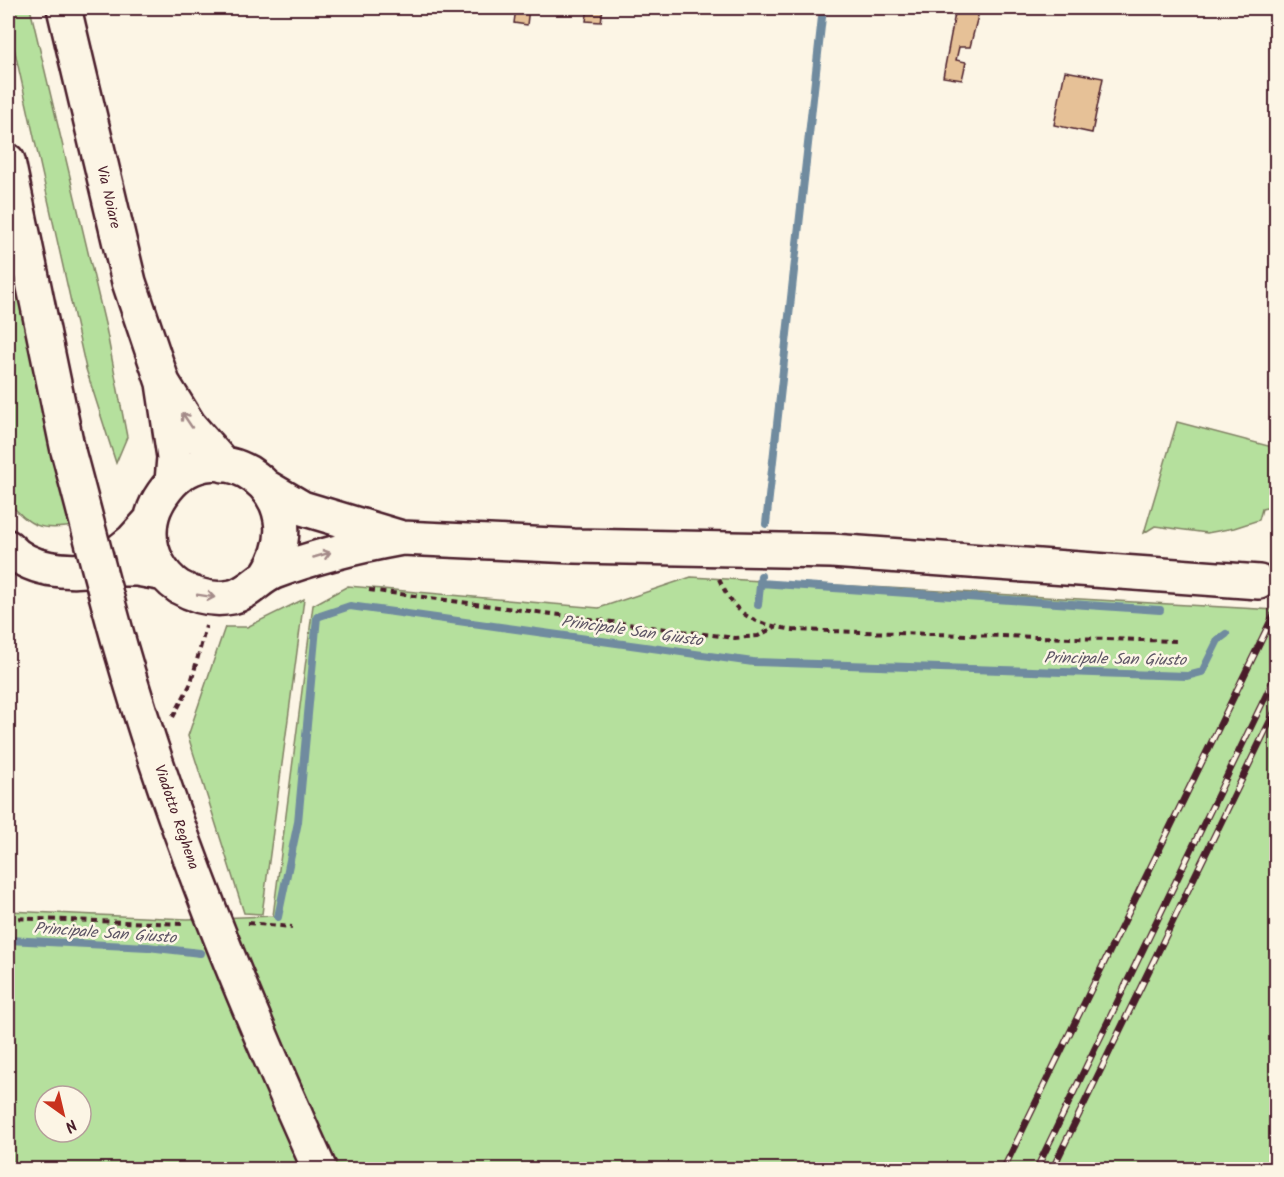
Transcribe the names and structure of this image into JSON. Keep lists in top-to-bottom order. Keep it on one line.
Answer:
{"streets":{"main road":["Via Noiare","Viadotto Reghena"]},"water":["Principale San Giusto"],"north":"bottom right"}
